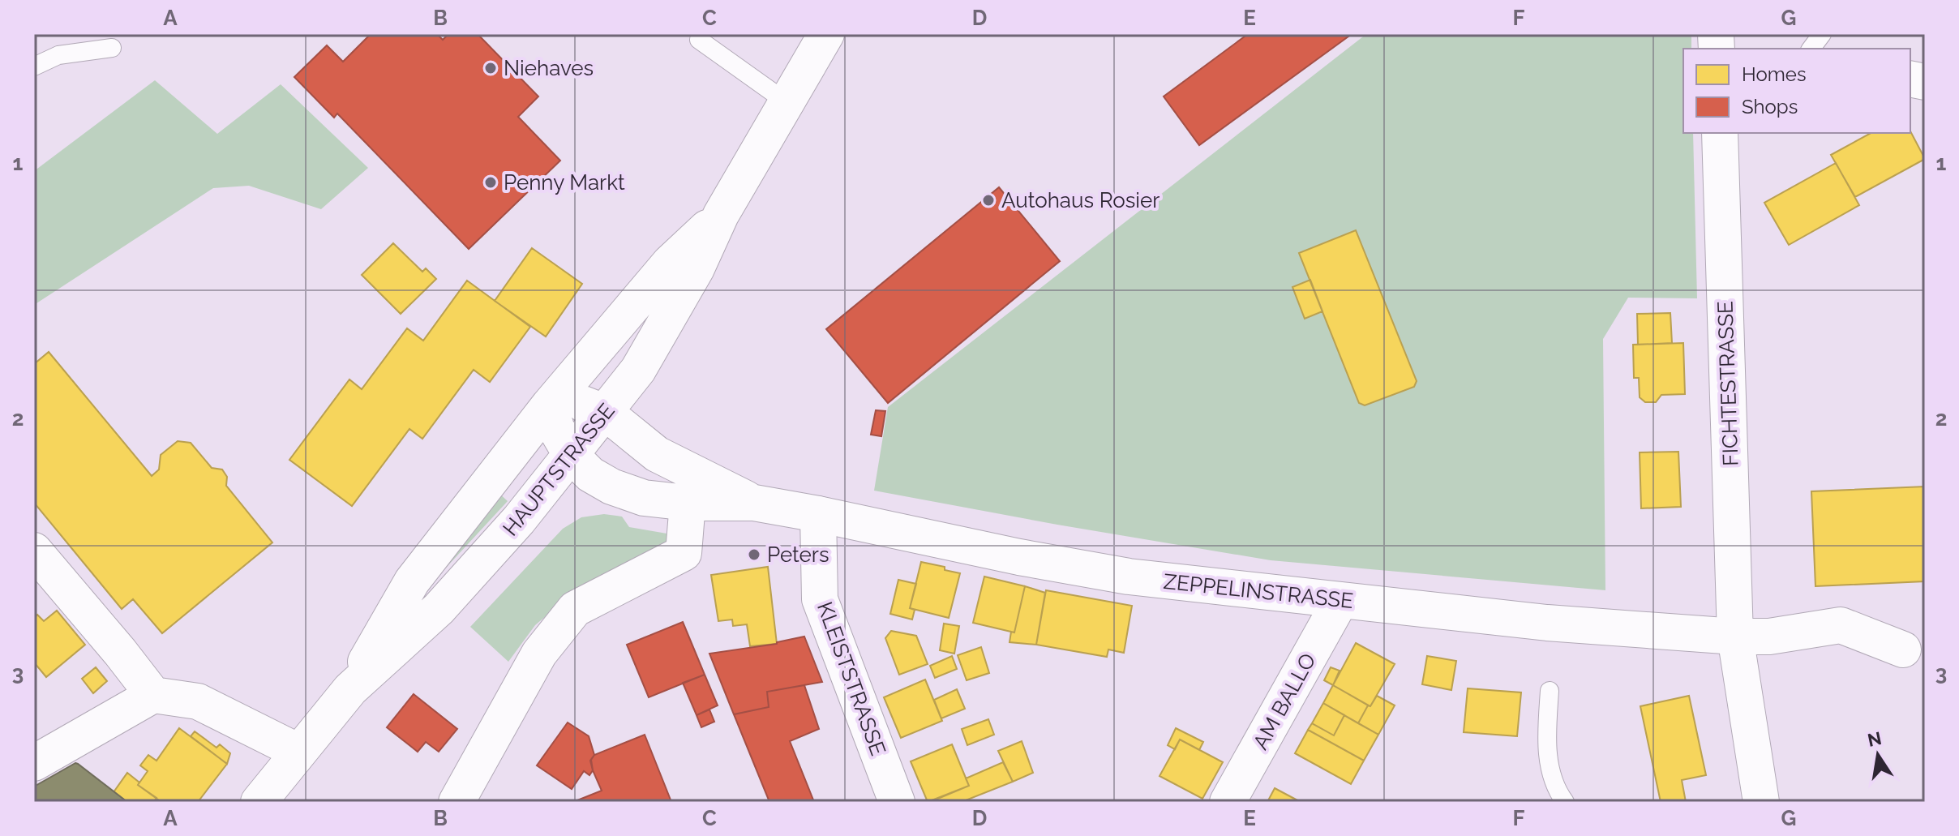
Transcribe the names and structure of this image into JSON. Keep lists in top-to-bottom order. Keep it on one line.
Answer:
{"streets":{"street":["FICHTESTRASSE","HAUPTSTRASSE","ZEPPELINSTRASSE","KLEISTSTRASSE","AM BALLO"]},"crossings":[["FICHTESTRASSE","ZEPPELINSTRASSE"],["HAUPTSTRASSE","ZEPPELINSTRASSE"],["ZEPPELINSTRASSE","KLEISTSTRASSE"],["ZEPPELINSTRASSE","AM BALLO"]],"places":["Niehaves","Penny Markt","Autohaus Rosier","Peters"],"legend":["Homes","Shops"],"north":"top","grid":{"columns":["A","B","C","D","E","F","G"],"rows":["1","2","3"]}}
